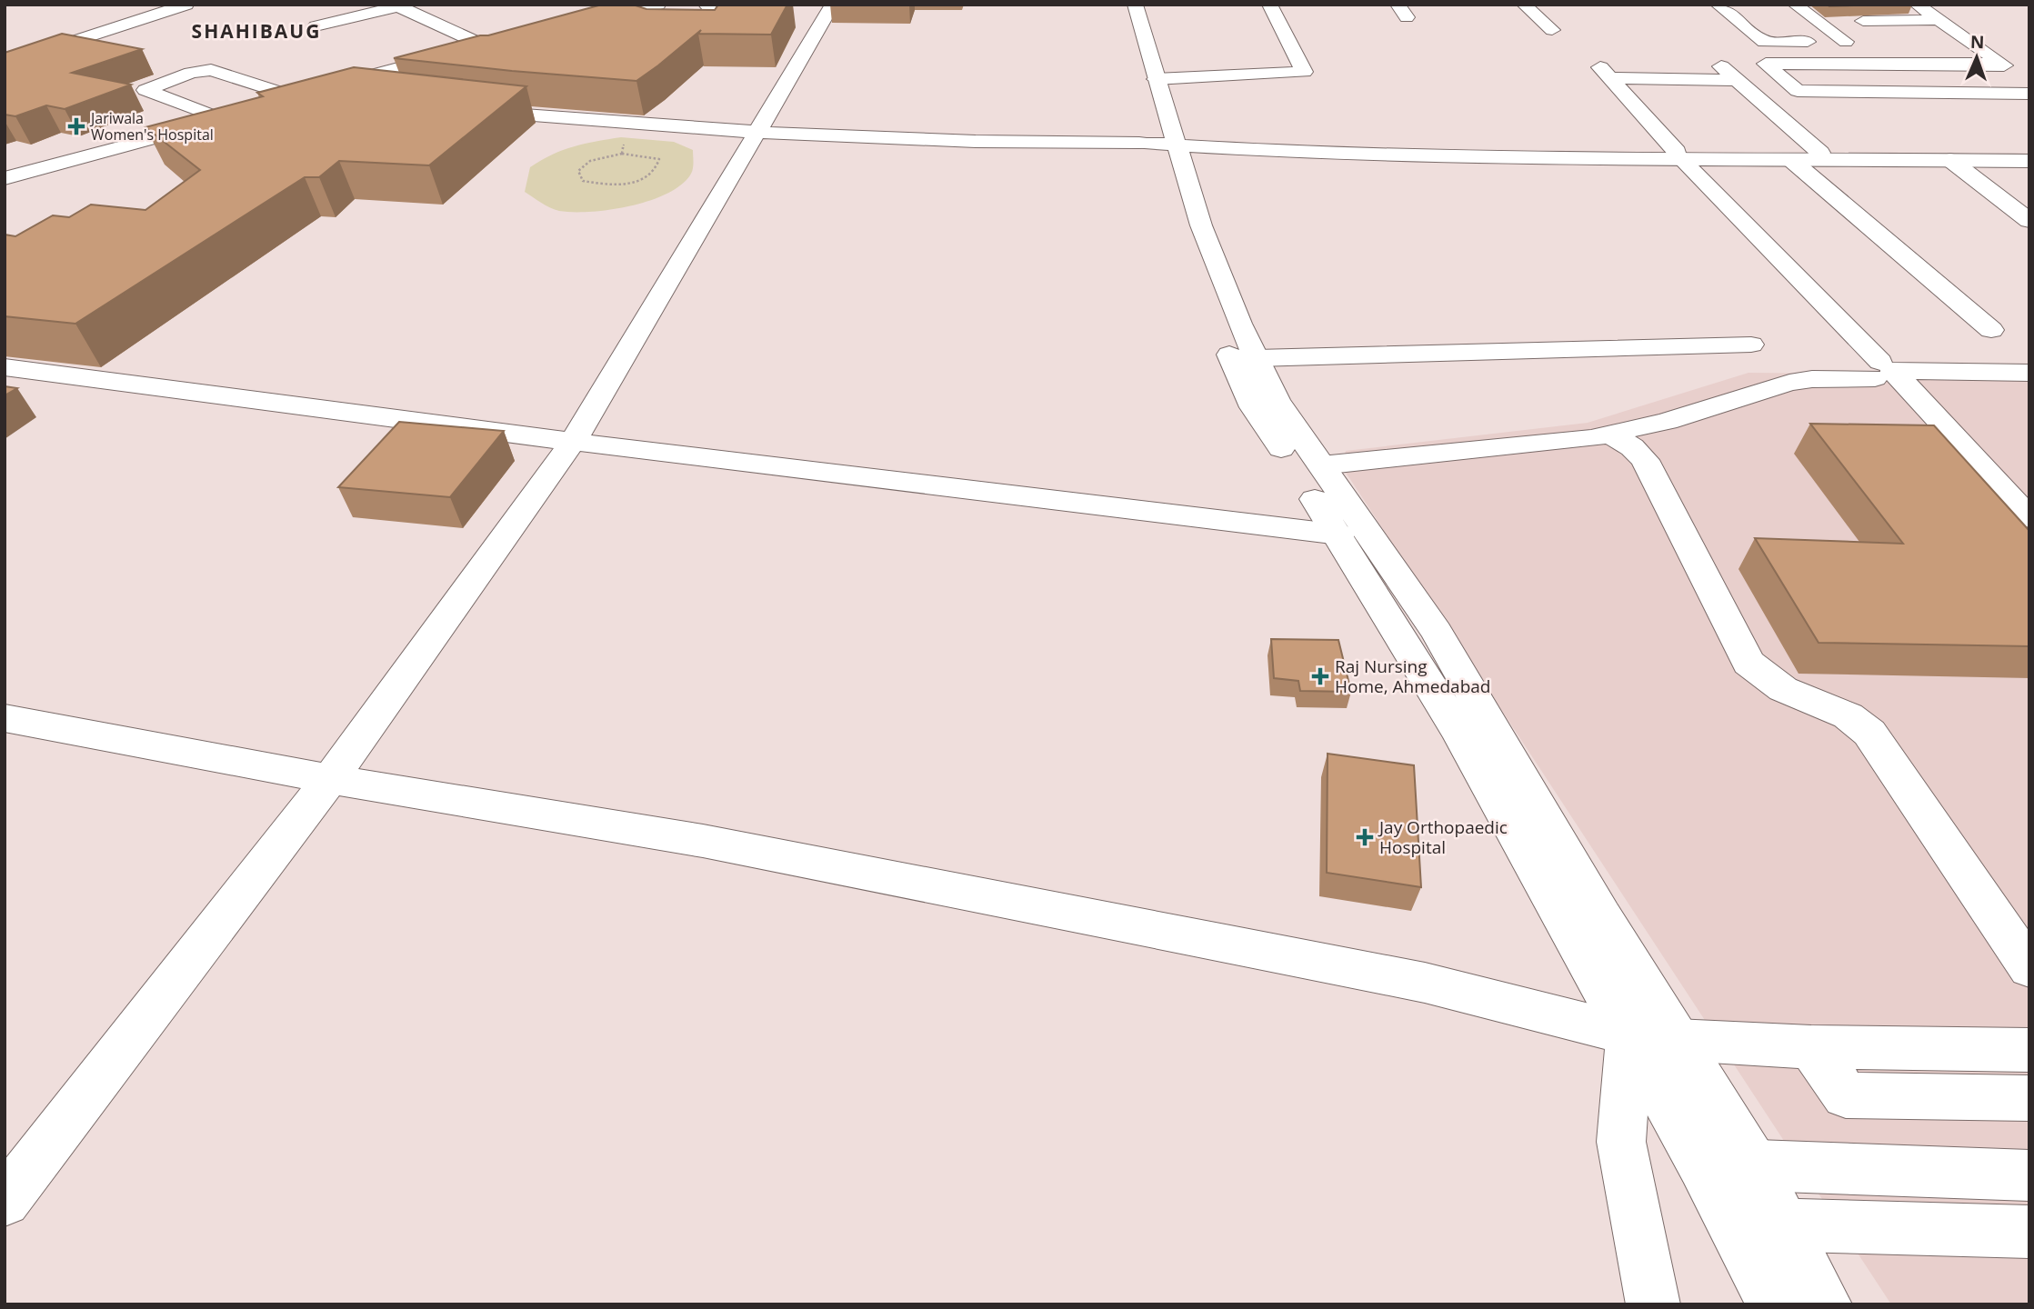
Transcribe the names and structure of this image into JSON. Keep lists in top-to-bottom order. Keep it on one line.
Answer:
{"districts":["SHAHIBAUG"],"places":{"health":["Jariwala Women's Hospital","Raj Nursing Home, Ahmedabad","Jay Orthopaedic Hospital"]},"north":"top"}
